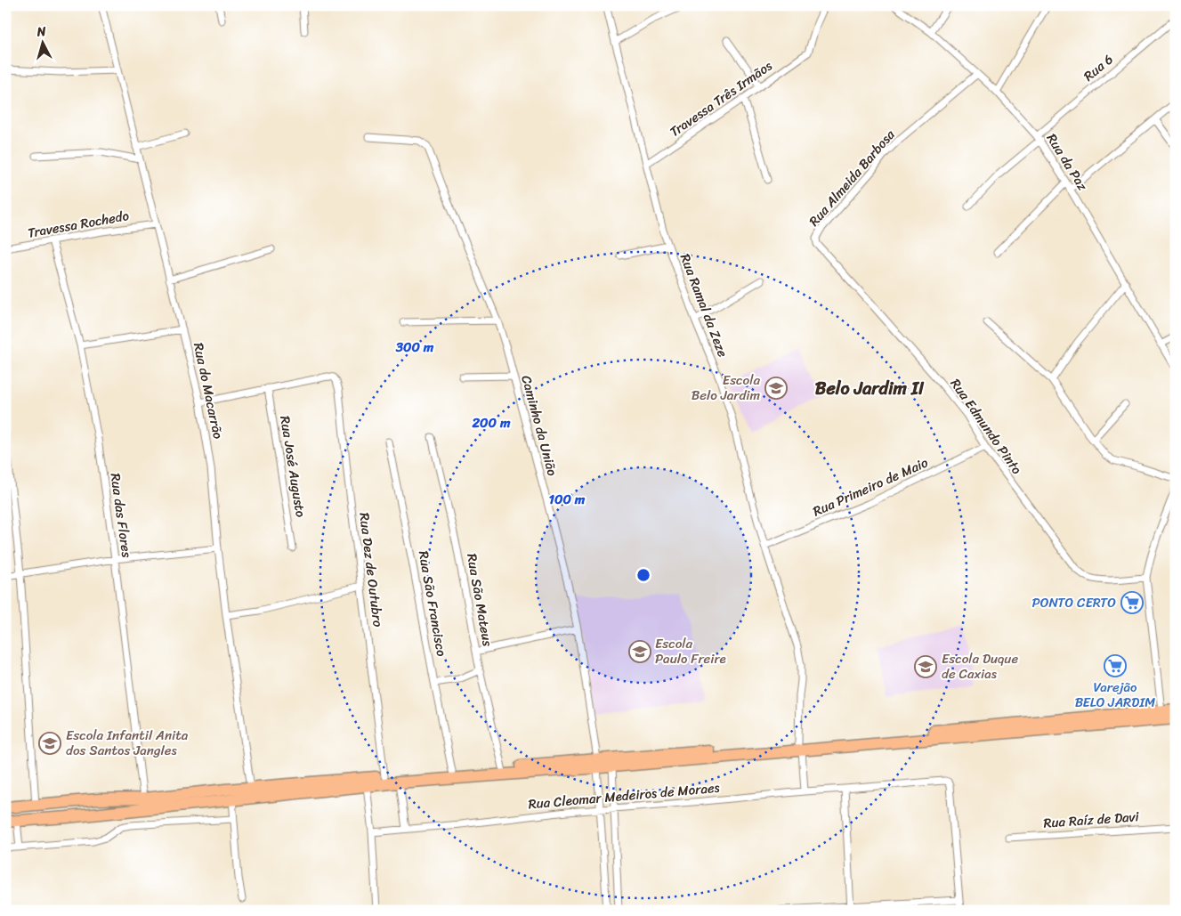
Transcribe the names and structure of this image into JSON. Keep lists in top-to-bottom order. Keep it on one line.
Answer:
{"streets":{"street":["Rua 6","Travessa Três Irmãos","Rua da Paz","Rua Almeida Barbosa","Travessa Rochedo","Rua Ramal da Zeze","Rua do Macarrão","Caminho da União","Rua Edmundo Pinto","Rua José Augusto","Rua Primeiro de Maio","Rua das Flores","Rua Dez de Outubro","Rua São Mateus","Rua São Francisco","Rua Cleomar Medeiros de Moraes","Rua Raíz de Davi"]},"crossings":[["Rua 6","Rua da Paz"],["Travessa Três Irmãos","Rua Ramal da Zeze"],["Rua da Paz","Rua Almeida Barbosa"],["Rua Almeida Barbosa","Rua Edmundo Pinto"],["Travessa Rochedo","Rua do Macarrão"],["Travessa Rochedo","Rua das Flores"],["Rua Ramal da Zeze","Rua Primeiro de Maio"],["Rua Ramal da Zeze","Rua Cleomar Medeiros de Moraes"],["Caminho da União","Rua Cleomar Medeiros de Moraes"],["Rua Edmundo Pinto","Rua Primeiro de Maio"],["Rua José Augusto","Rua Dez de Outubro"]],"districts":["Belo Jardim II"],"places":{"school or university":["Escola Belo Jardim","Escola Paulo Freire","Escola Duque de Caxias","Escola Infantil Anita dos Santos Jangles"],"supermarket":["PONTO CERTO","Varejão BELO JARDIM"]},"north":"top","rings":["300 m","200 m","100 m"]}
